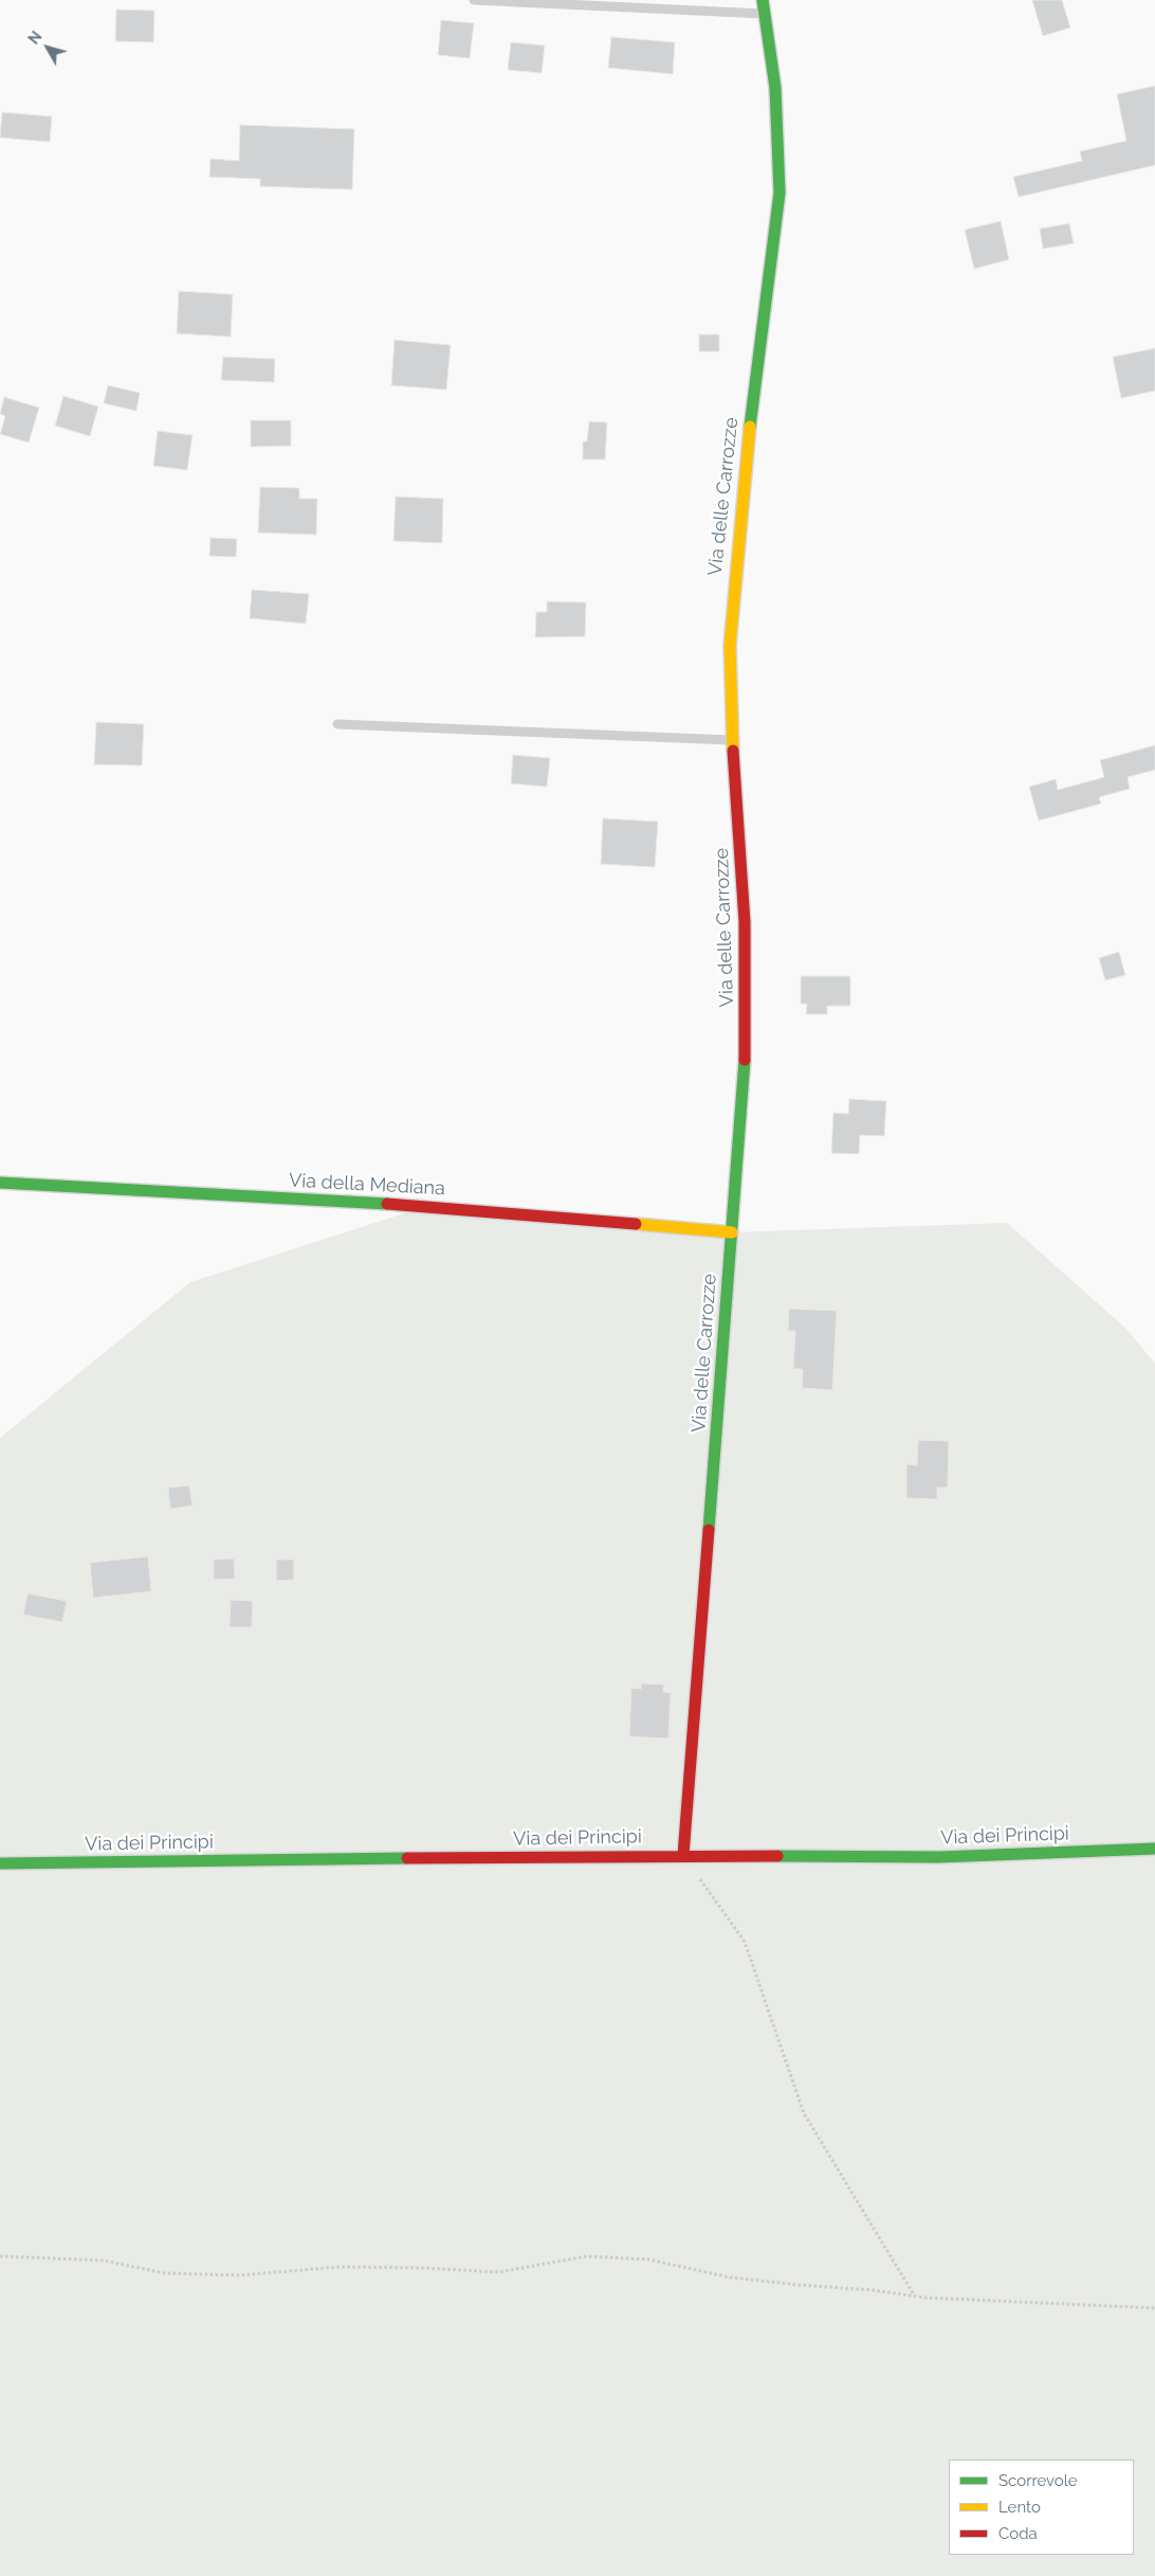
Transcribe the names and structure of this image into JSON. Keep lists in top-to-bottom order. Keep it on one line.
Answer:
{"streets":{"street":["Via delle Carrozze","Via della Mediana","Via dei Principi"]},"crossings":[["Via delle Carrozze","Via della Mediana"],["Via delle Carrozze","Via dei Principi"]],"legend":["Scorrevole","Lento","Coda"],"north":"top left"}
